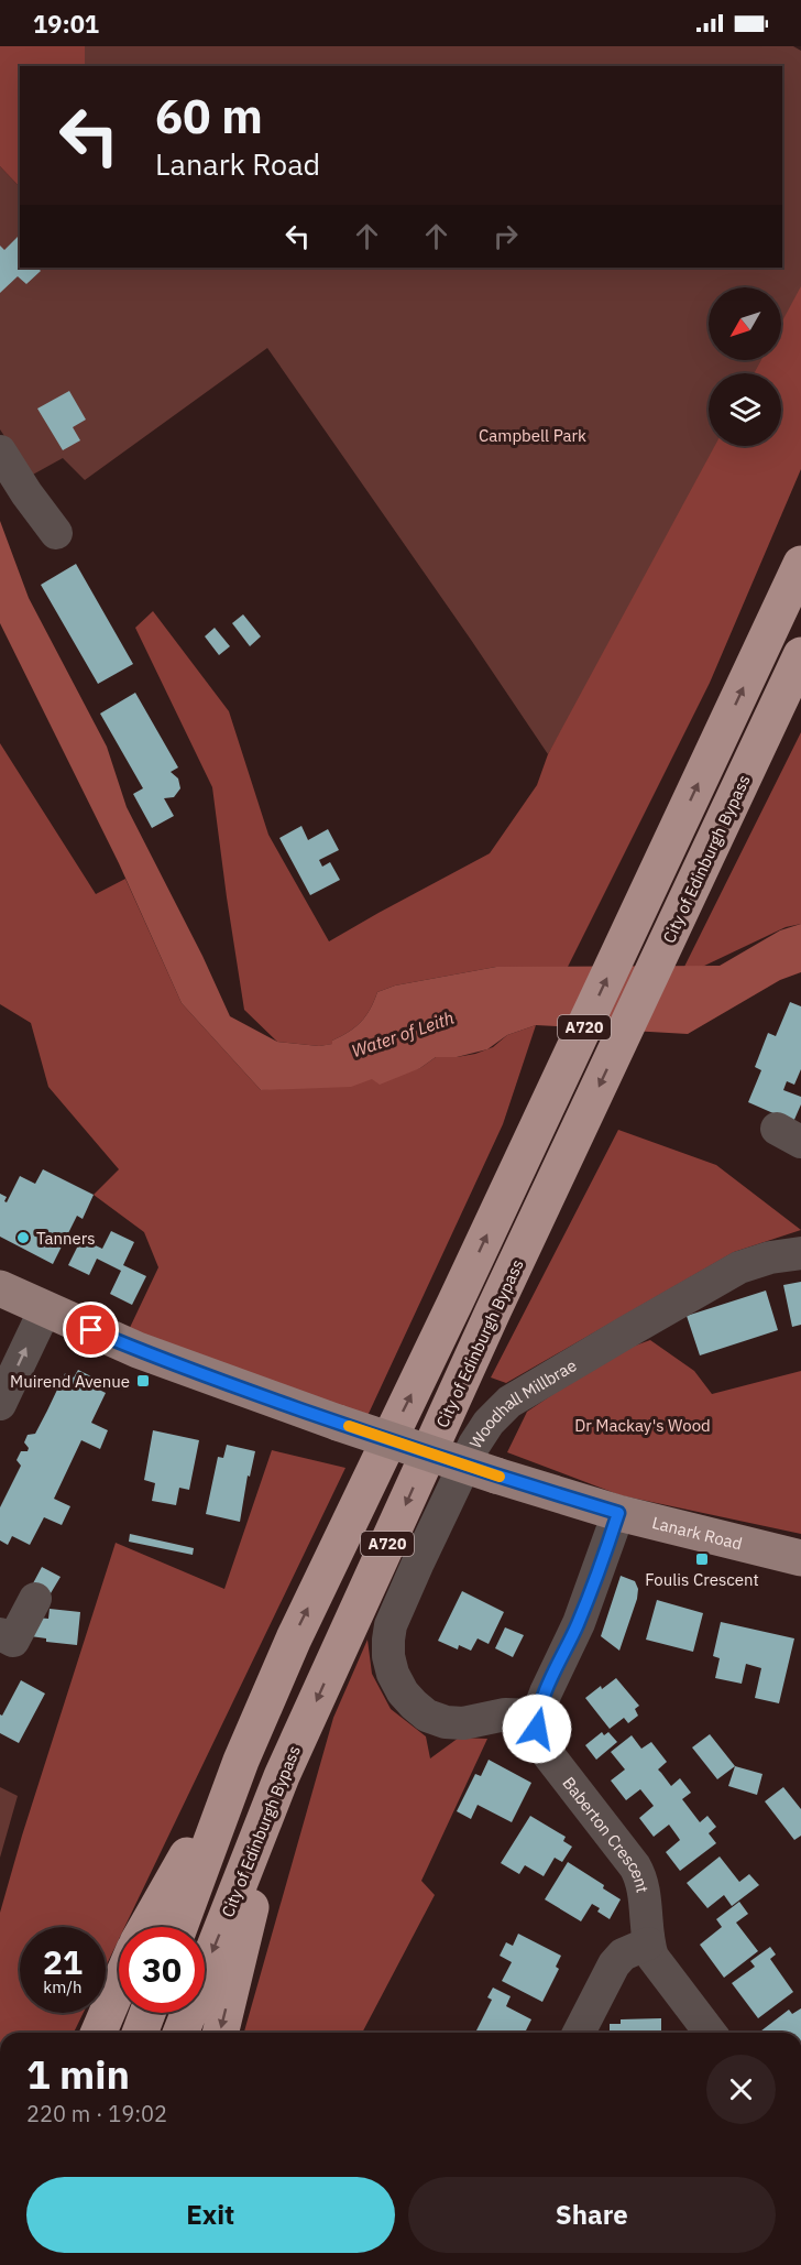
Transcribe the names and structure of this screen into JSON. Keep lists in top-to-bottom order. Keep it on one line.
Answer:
{"streets":{"highway":["City of Edinburgh Bypass","A720"],"main road":["Lanark Road"],"street":["Woodhall Millbrae","Baberton Crescent"]},"crossings":[["Woodhall Millbrae","Baberton Crescent"]],"water":["Water of Leith"],"parks":["Campbell Park","Dr Mackay's Wood"],"places":{"other":["Tanners"],"transit":["Muirend Avenue","Foulis Crescent"]},"north":"bottom left","page":{"status":"19:01","turn":["60 m","Lanark Road"],"speed":"21 km/h","limit":"30","heading":["1 min","220 m · 19:02"],"buttons":["Exit","Share"]}}
